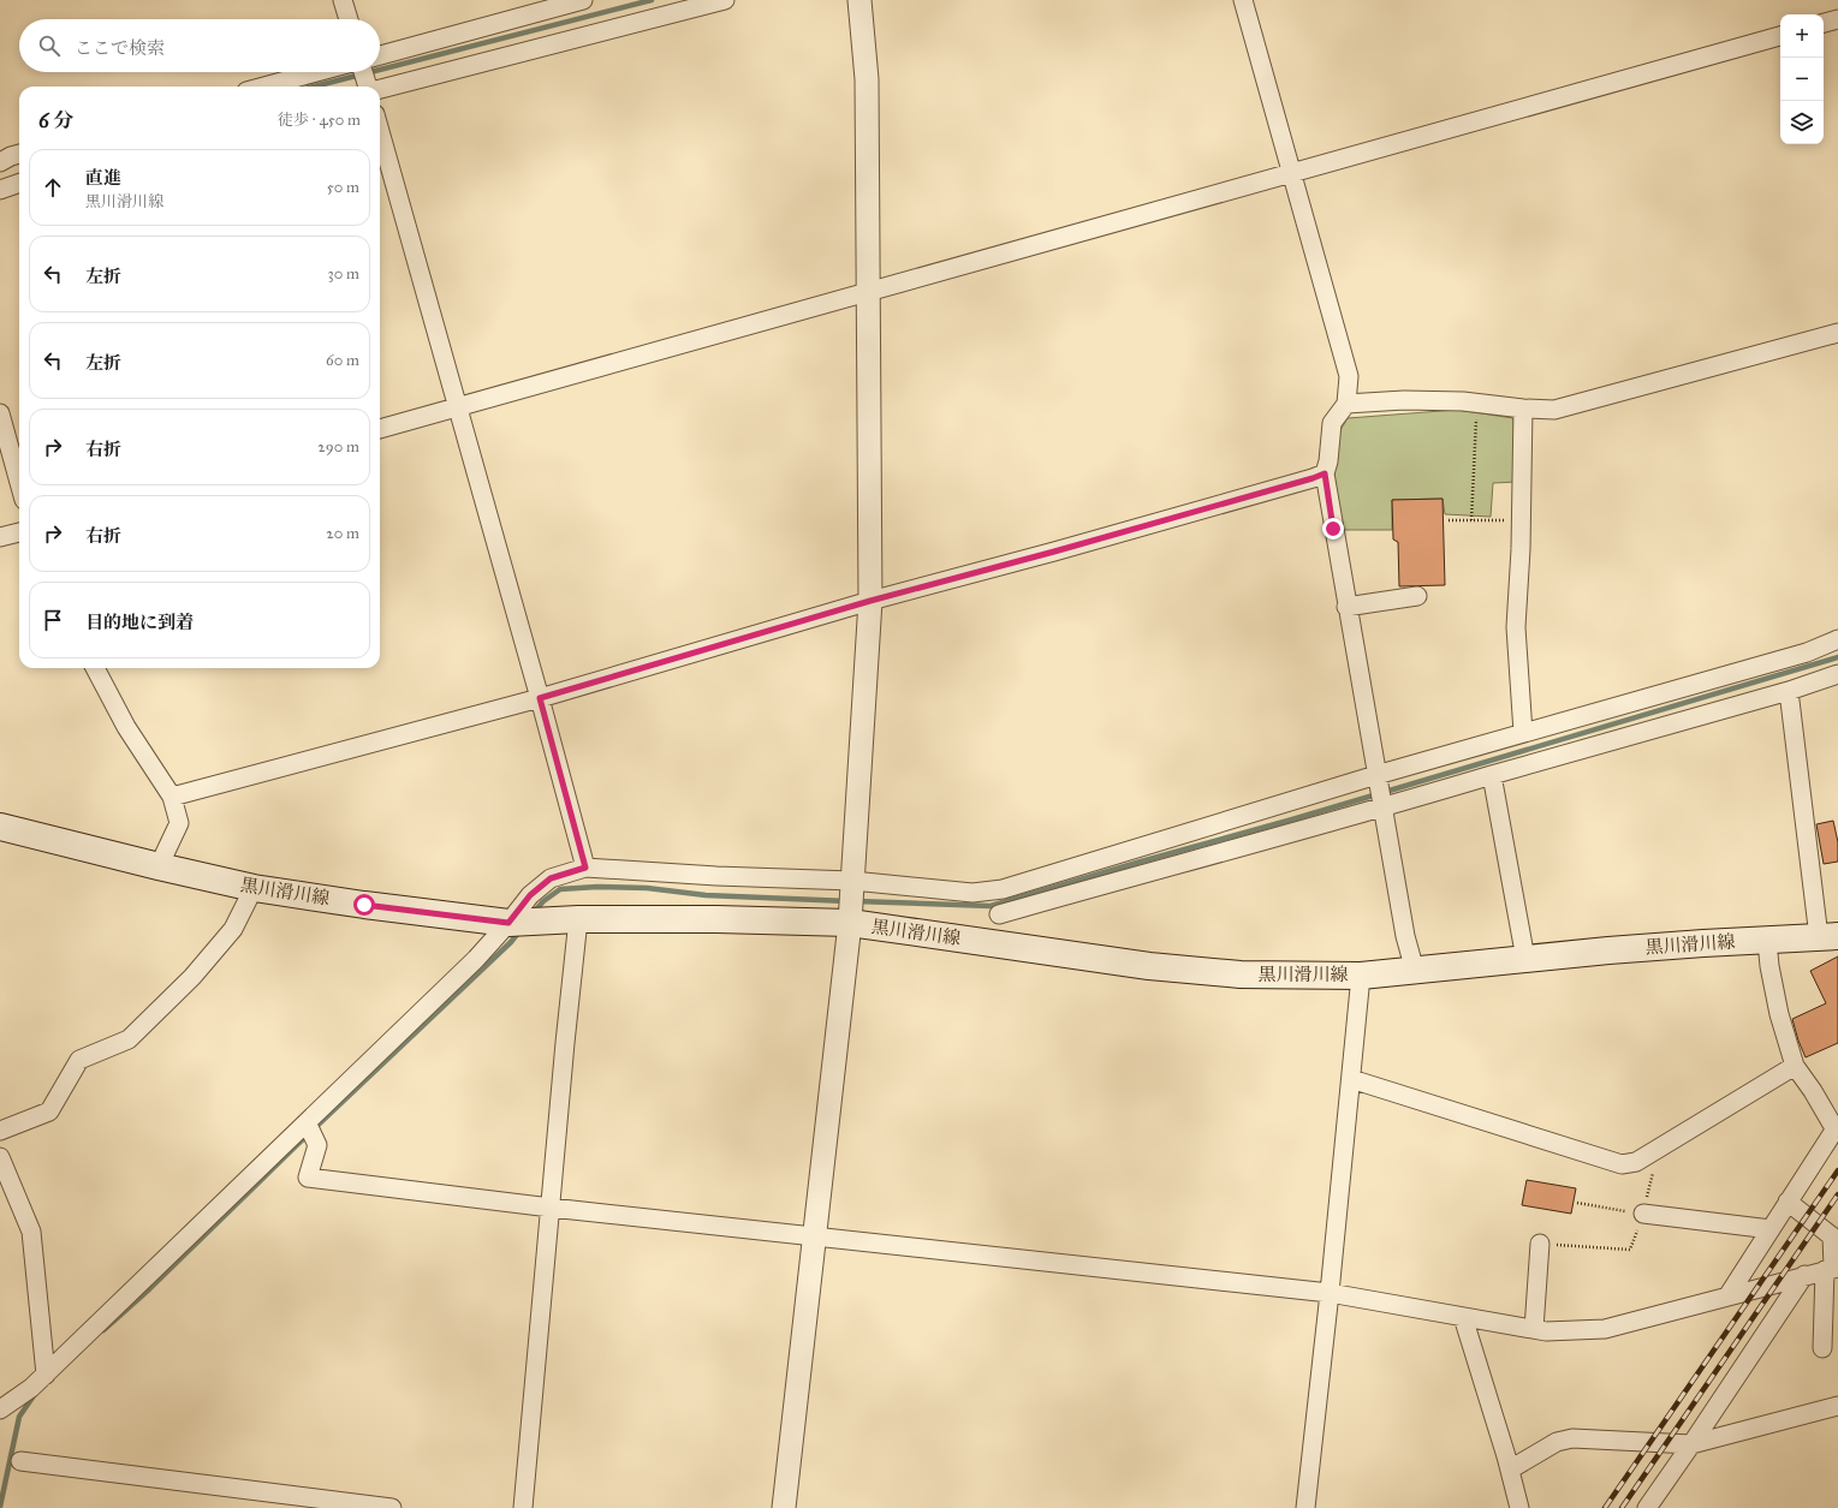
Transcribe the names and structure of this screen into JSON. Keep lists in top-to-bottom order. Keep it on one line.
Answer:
{"streets":{"main road":["黒川滑川線"]},"page":{"map_buttons":["+","−"],"search":"ここで検索","heading":["6 分","徒歩 · 450 m"],"list":[["直進","黒川滑川線","50 m"],["左折","30 m"],["左折","60 m"],["右折","290 m"],["右折","20 m"],"目的地に到着"]}}
